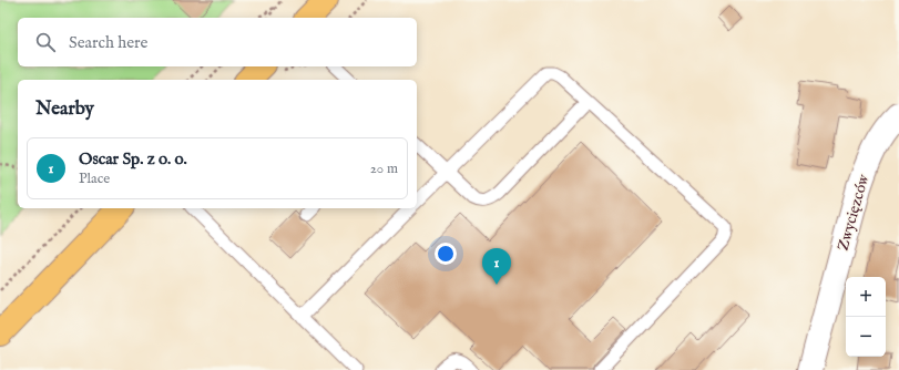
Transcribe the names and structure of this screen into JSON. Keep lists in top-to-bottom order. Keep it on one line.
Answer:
{"streets":{"street":["Zwycięzców"]},"page":{"search":"Search here","heading":"Nearby","list":[{"mark":"1","name":"Oscar Sp. z o. o.","note":"Place","value":"20 m"}],"pins":"1","map_buttons":["+","−"]}}
